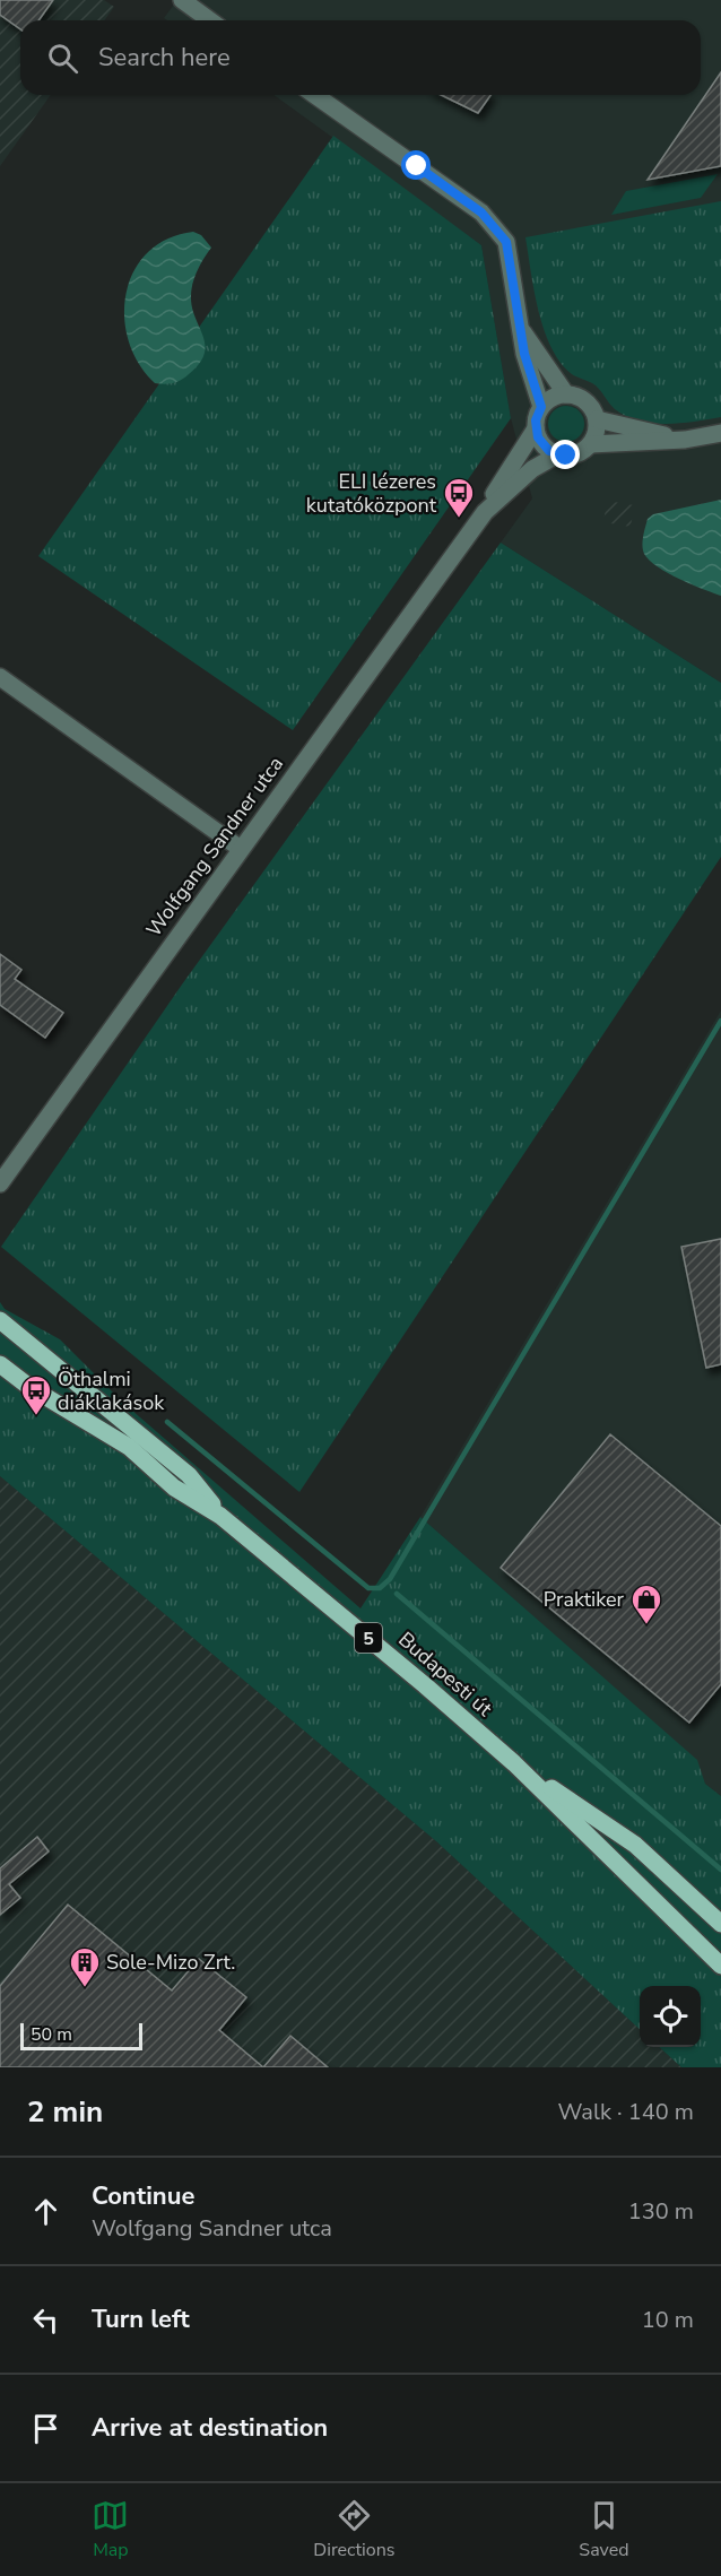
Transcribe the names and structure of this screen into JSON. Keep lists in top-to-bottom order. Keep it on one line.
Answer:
{"streets":{"main road":["5","Budapesti út"],"street":["Wolfgang Sandner utca"]},"places":{"bus stop":["ELI lézeres kutatóközpont","Öthalmi diáklakások"],"shop":["Praktiker"],"building":["Sole-Mizo Zrt."]},"scale_bar":"50 m","page":{"search":"Search here","scale":"50 m","heading":["2 min","Walk · 140 m"],"list":[["Continue","Wolfgang Sandner utca","130 m"],["Turn left","10 m"],"Arrive at destination"],"nav":["Map","Directions","Saved"]}}
